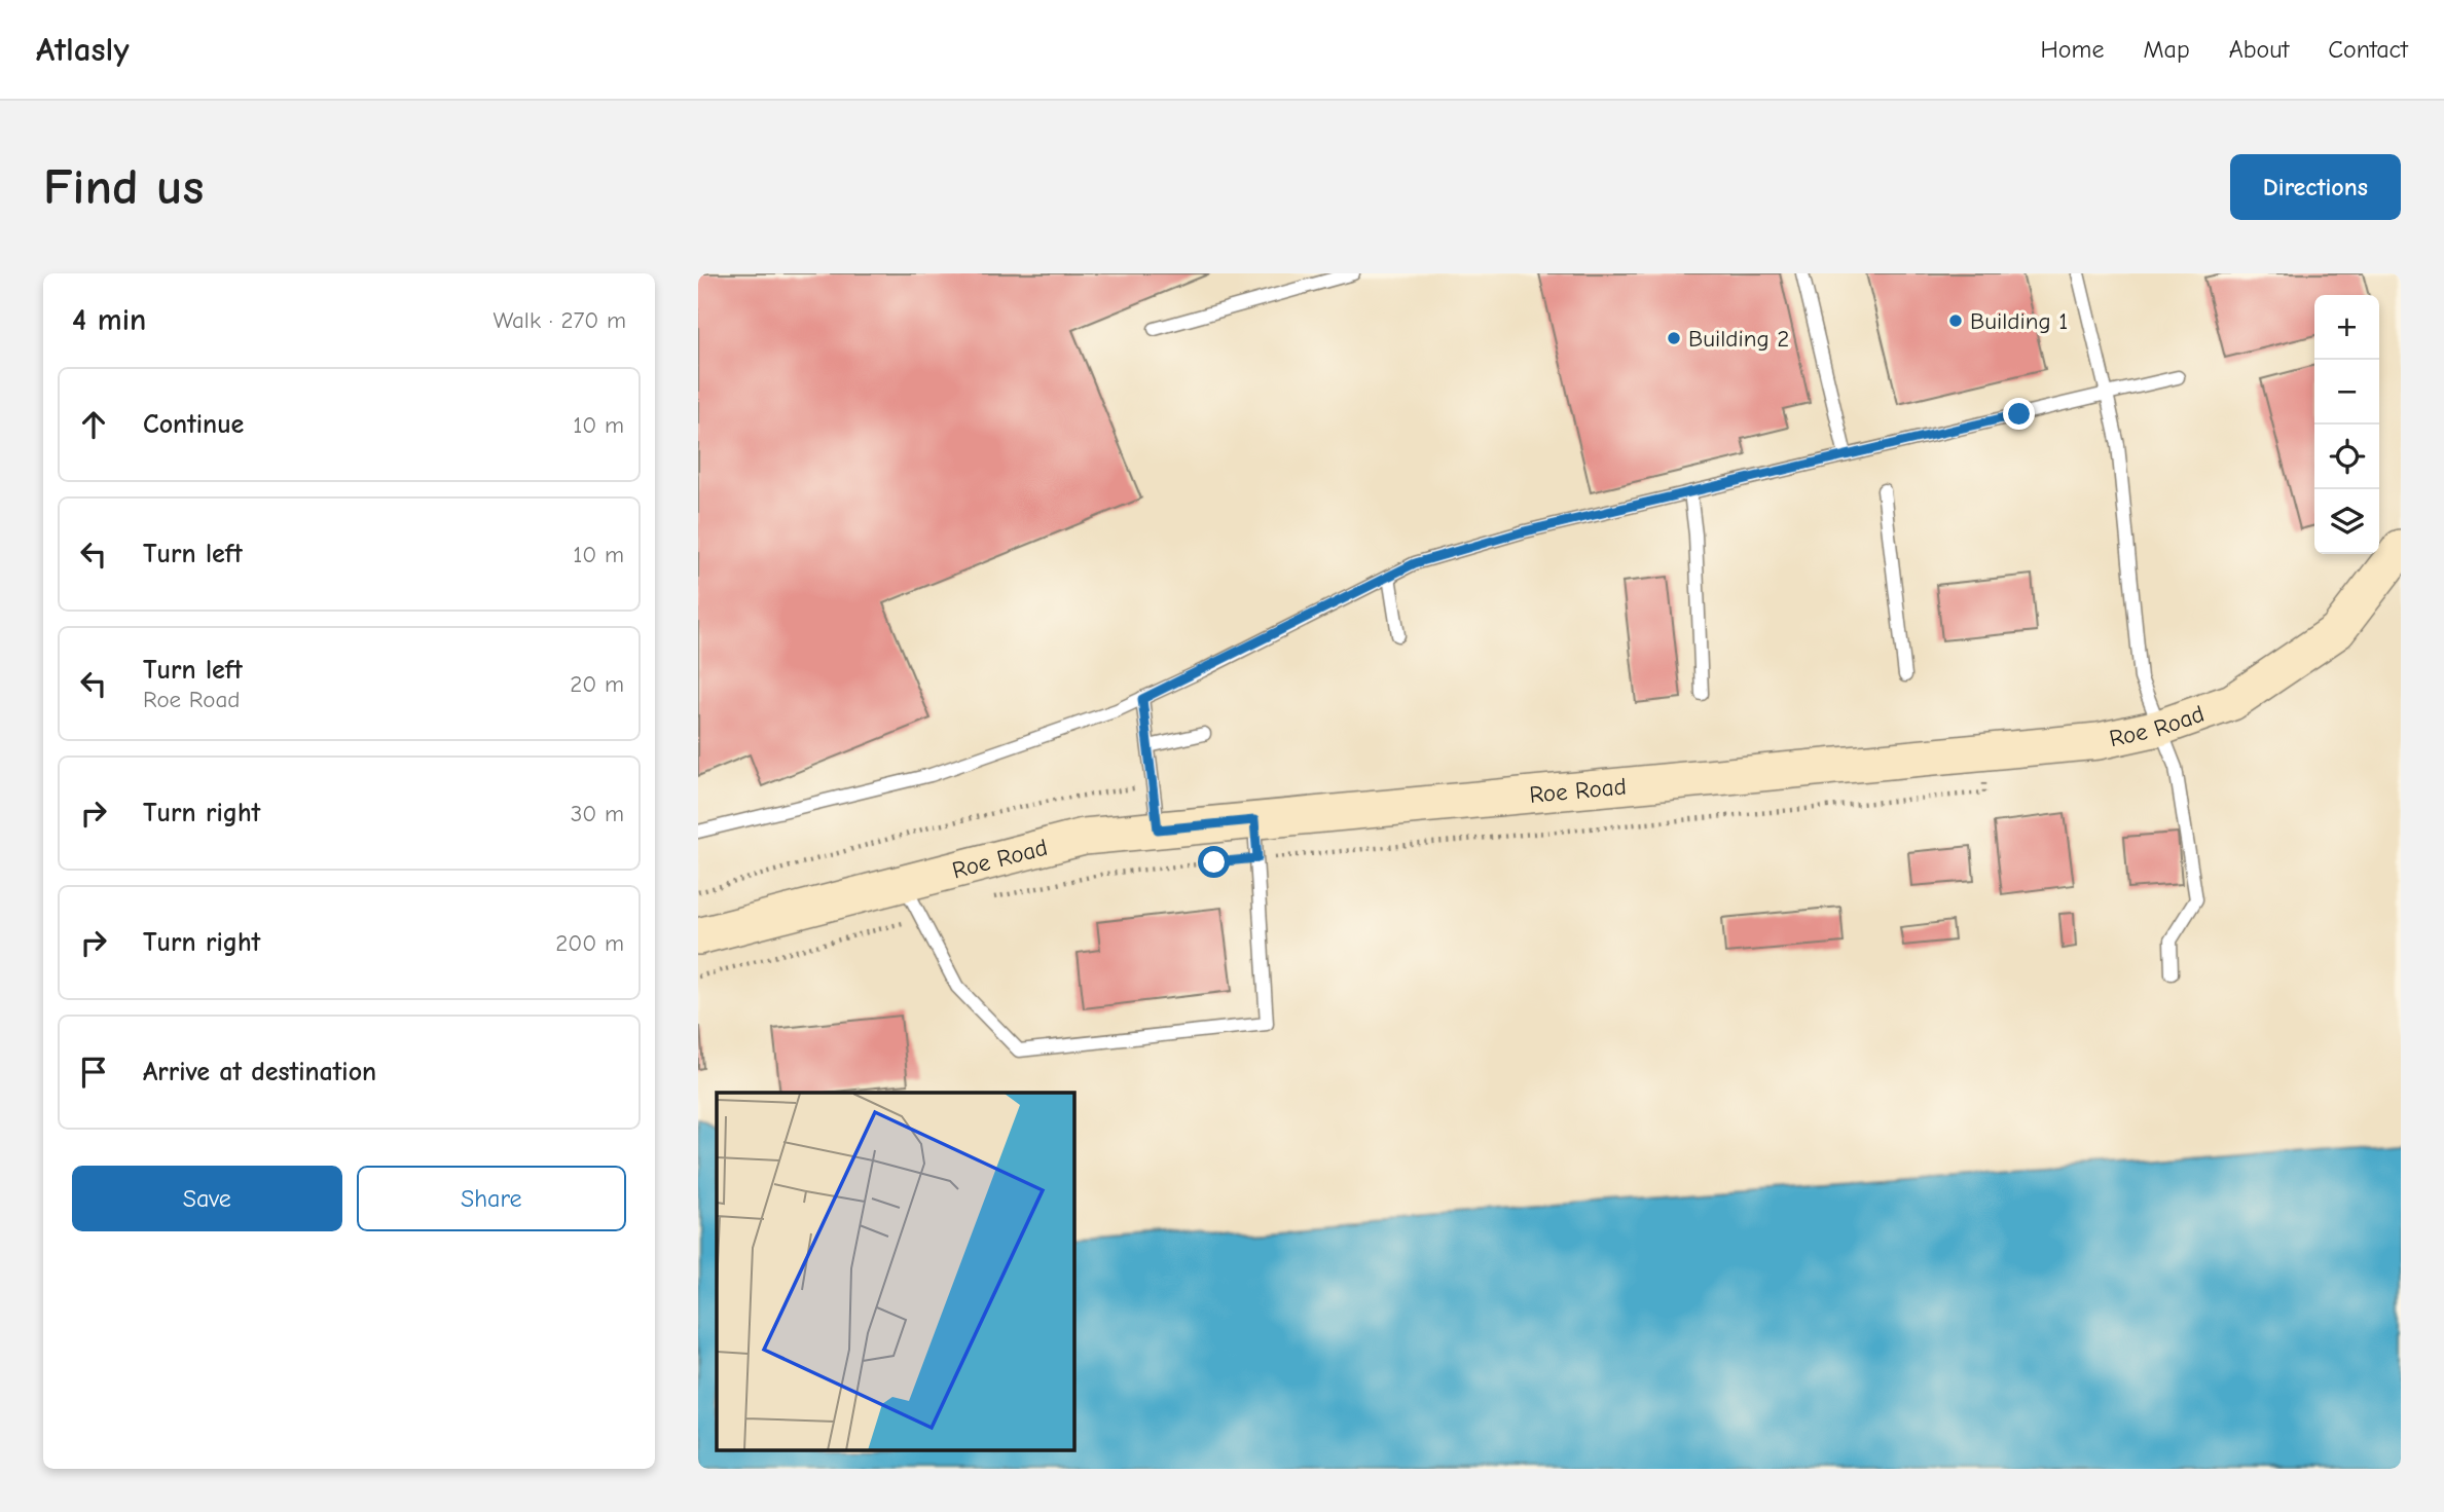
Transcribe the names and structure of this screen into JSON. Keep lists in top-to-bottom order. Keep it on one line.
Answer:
{"streets":{"main road":["Roe Road"]},"places":["Building 1","Building 2"],"page":{"header":"Atlasly","nav":["Home","Map","About","Contact"],"buttons":["Directions",["Save","Share"]],"title":"Find us","heading":["4 min","Walk · 270 m"],"map_buttons":["+","−"],"list":[["Continue","10 m"],["Turn left","10 m"],["Turn left","Roe Road","20 m"],["Turn right","30 m"],["Turn right","200 m"],"Arrive at destination"]}}
